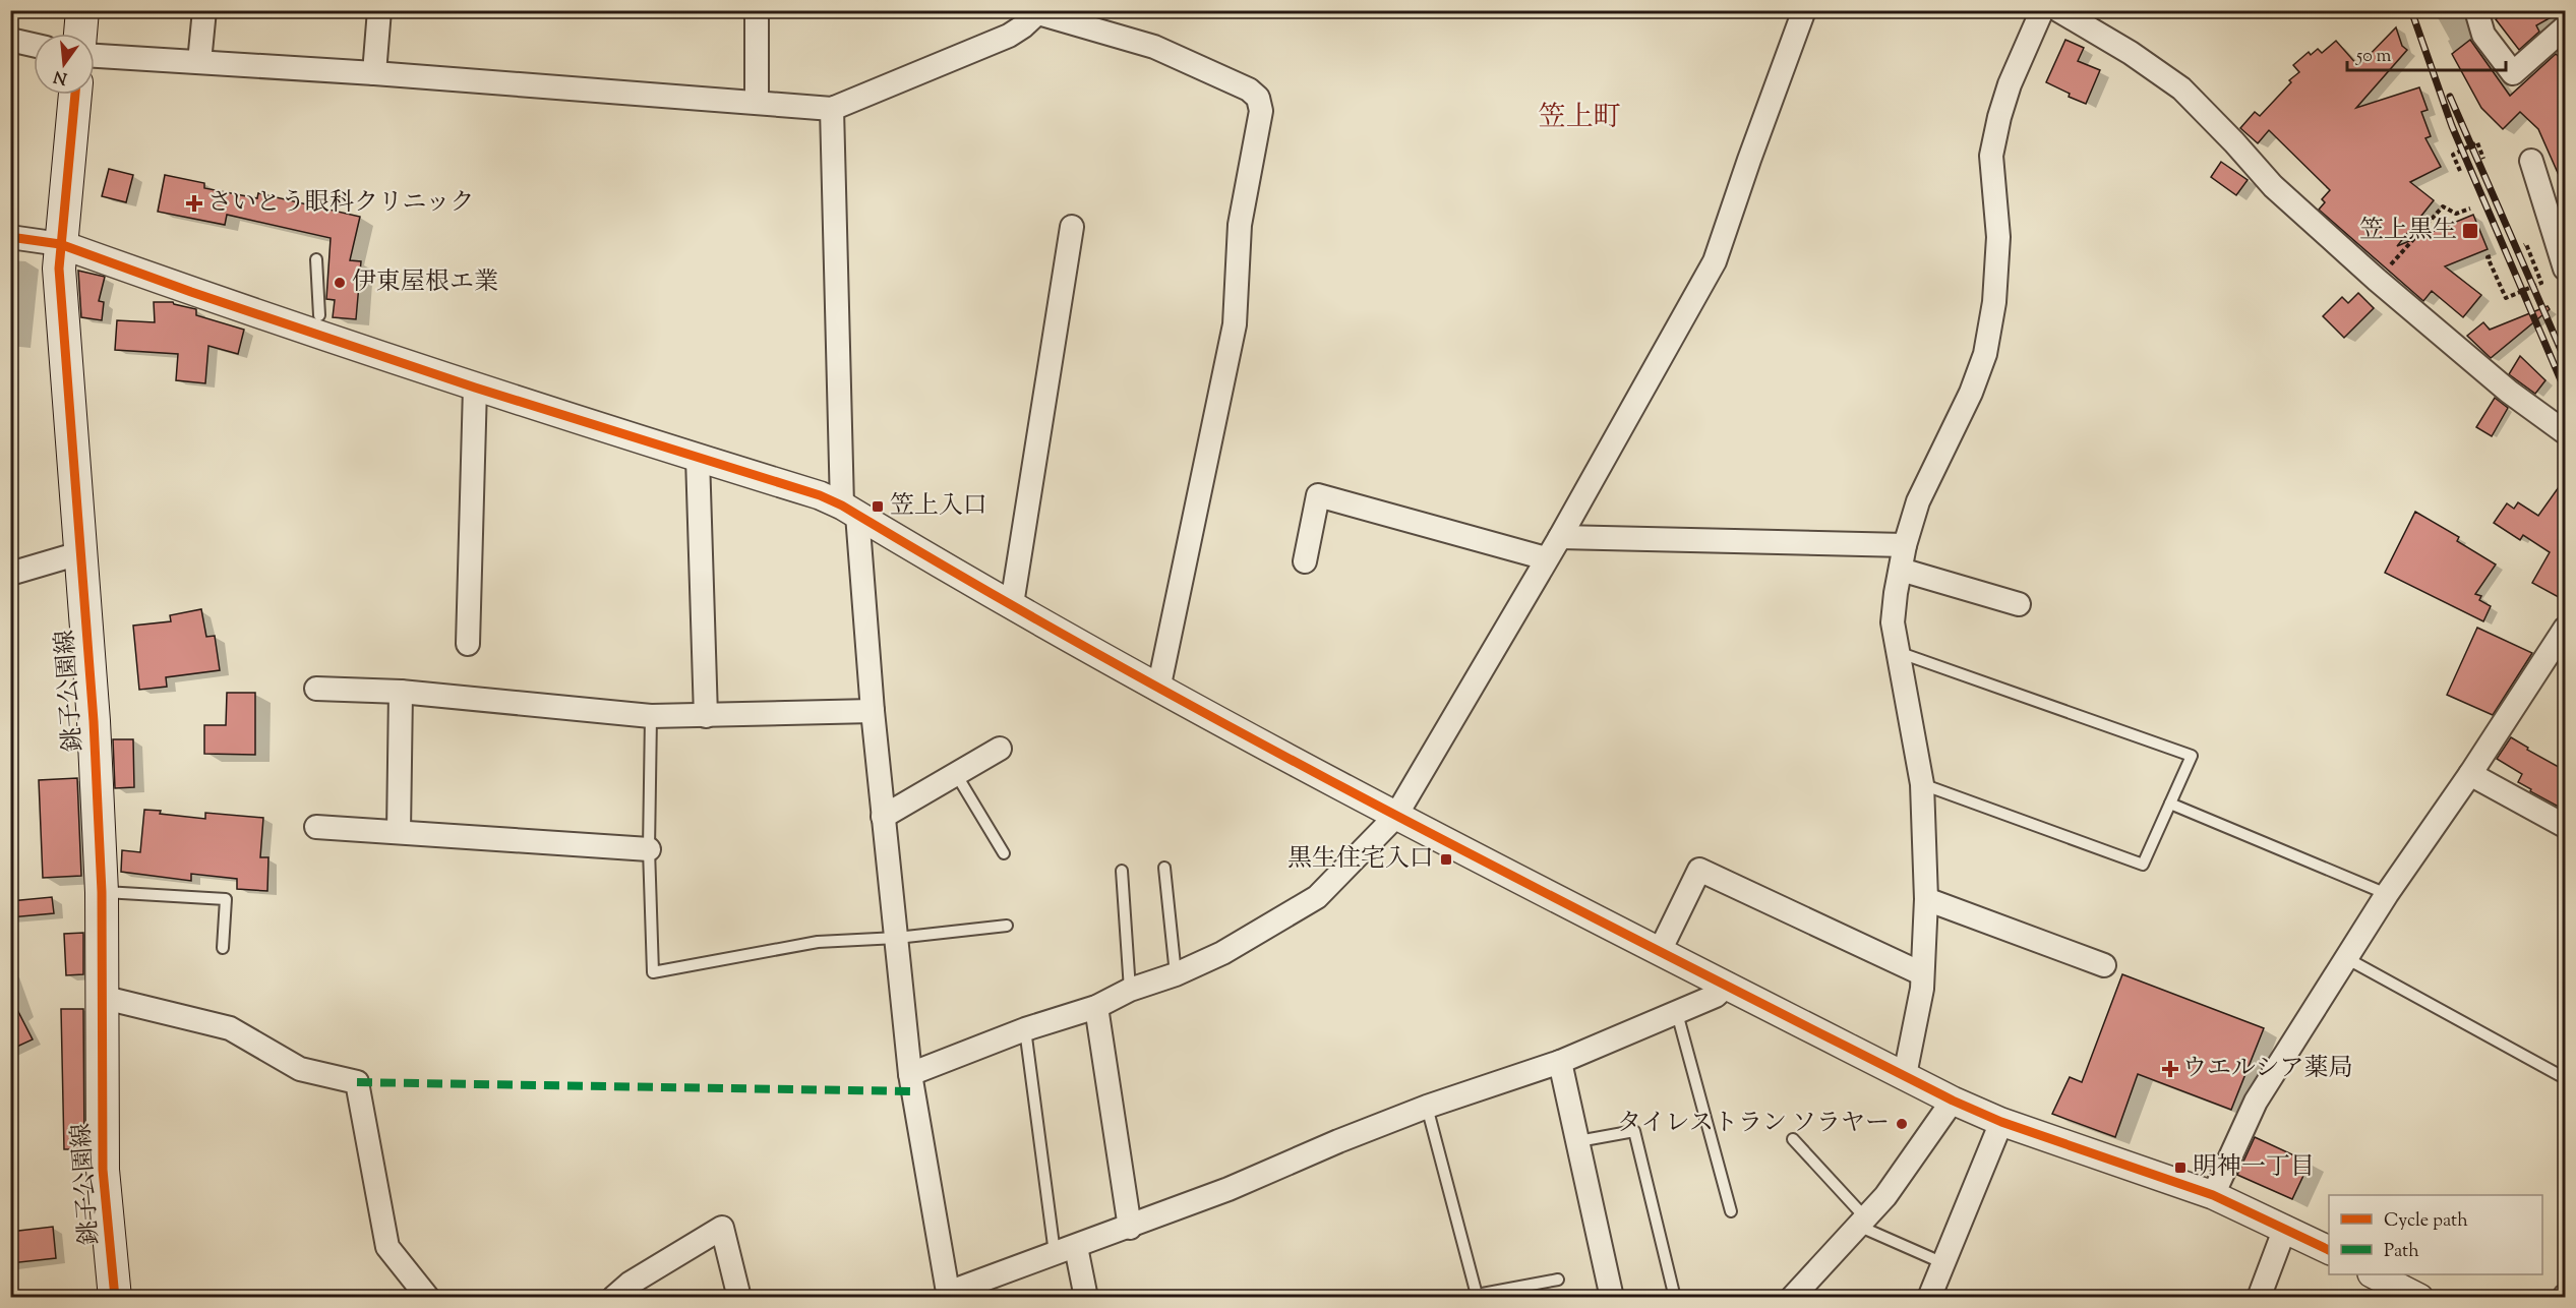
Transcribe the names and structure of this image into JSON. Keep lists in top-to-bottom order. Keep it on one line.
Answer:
{"streets":{"main road":["銚子公園線"]},"districts":["笠上町"],"places":{"health":["さいとう眼科クリニック","ウエルシア薬局"],"transit":["笠上黒生","笠上入口","黒生住宅入口","明神一丁目"],"other":["伊東屋根エ業","タイレストラン ソラヤー"]},"legend":["Cycle path","Path"],"scale_bar":"50 m","north":"bottom"}
